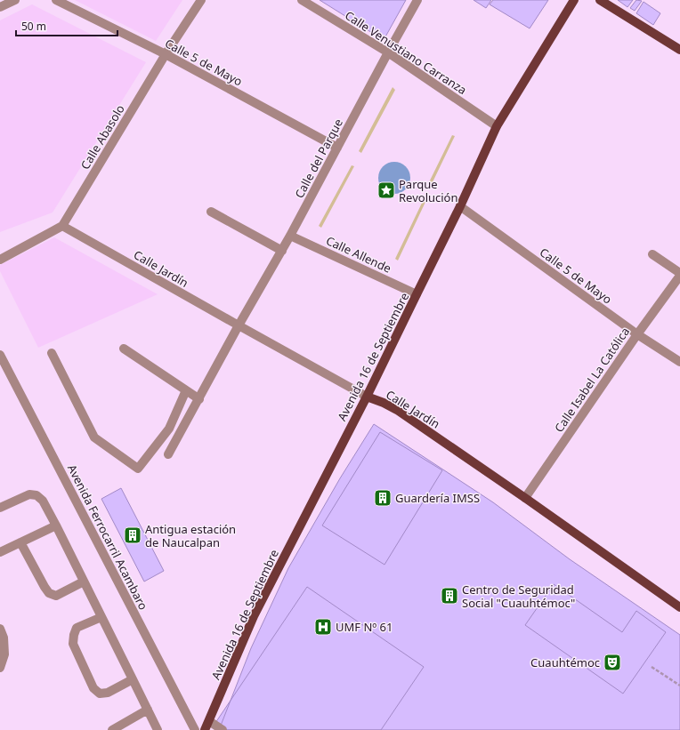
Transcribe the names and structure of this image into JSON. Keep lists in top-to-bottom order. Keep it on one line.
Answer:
{"streets":{"main road":["Calle Jardín","Avenida 16 de Septiembre"],"street":["Calle Venustiano Carranza","Calle 5 de Mayo","Calle Abasolo","Calle del Parque","Calle Allende","Calle Isabel La Católica","Avenida Ferrocarril Acambaro"]},"crossings":[["Calle Venustiano Carranza","Calle del Parque"],["Calle Venustiano Carranza","Avenida 16 de Septiembre"],["Calle 5 de Mayo","Calle Abasolo"],["Calle 5 de Mayo","Calle del Parque"],["Calle 5 de Mayo","Avenida 16 de Septiembre"],["Calle 5 de Mayo","Calle Isabel La Católica"],["Calle Abasolo","Calle Jardín"],["Calle del Parque","Calle Allende"],["Calle del Parque","Calle Jardín"],["Calle Allende","Avenida 16 de Septiembre"],["Calle Jardín","Avenida 16 de Septiembre"],["Calle Jardín","Calle Isabel La Católica"]],"places":{"place":["Parque Revolución"],"building":["Guardería IMSS","Antigua estación de Naucalpan","Centro de Seguridad Social \"Cuauhtémoc\""],"hospital":["UMF Nº 61"],"theatre":["Cuauhtémoc"]},"scale_bar":"50 m"}
